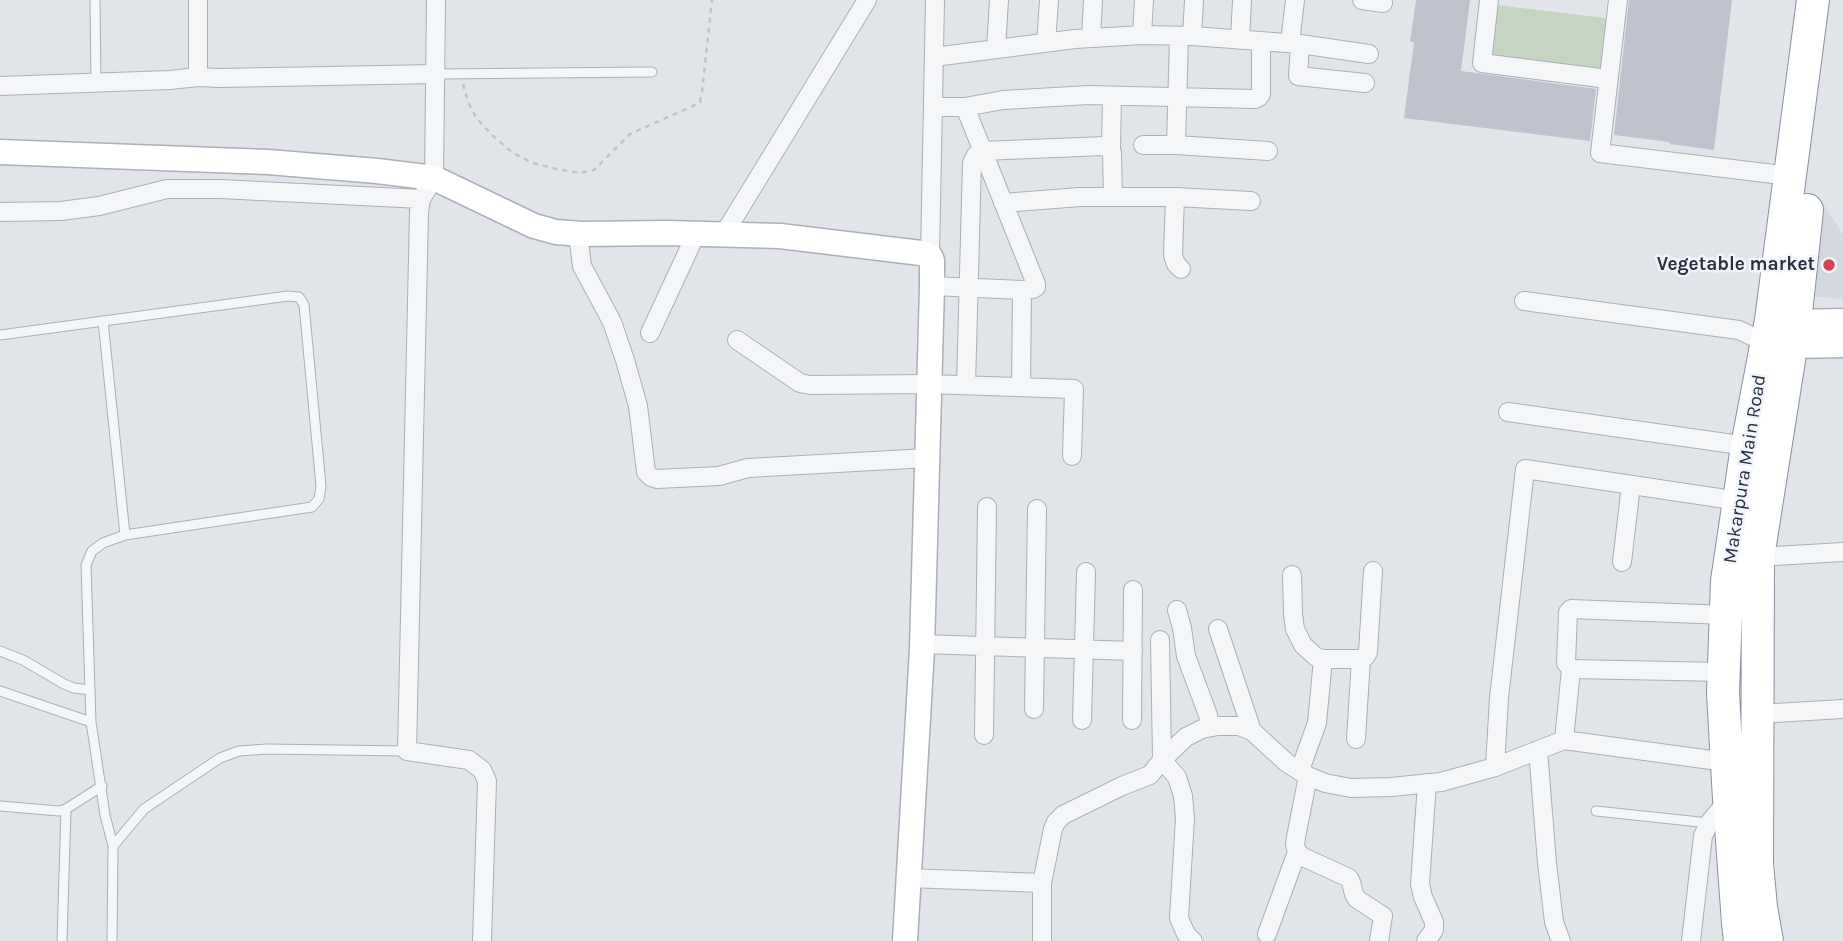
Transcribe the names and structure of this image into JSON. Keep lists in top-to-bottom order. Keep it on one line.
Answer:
{"streets":{"highway":["Makarpura Main Road"]},"places":["Vegetable market"]}
